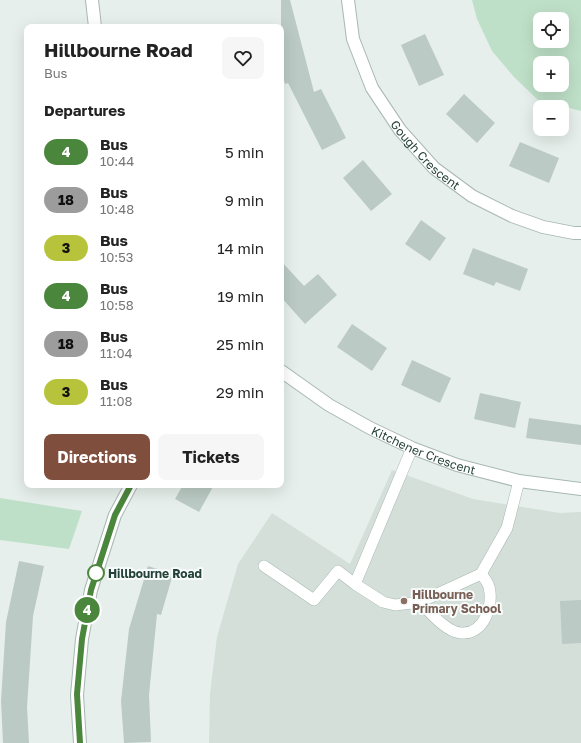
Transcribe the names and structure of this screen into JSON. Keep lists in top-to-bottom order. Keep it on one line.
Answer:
{"streets":{"street":["Gough Crescent","Kitchener Crescent"]},"places":["Hillbourne Road","Hillbourne Primary School"],"lines":["bus line 4"],"page":{"on_map":"4","map_buttons":["+","−"],"heading":[["Hillbourne Road","Bus"],"Departures"],"list":[{"mark":"4","name":"Bus","note":"10:44","value":"5 min"},{"mark":"18","name":"Bus","note":"10:48","value":"9 min"},{"mark":"3","name":"Bus","note":"10:53","value":"14 min"},{"mark":"4","name":"Bus","note":"10:58","value":"19 min"},{"mark":"18","name":"Bus","note":"11:04","value":"25 min"},{"mark":"3","name":"Bus","note":"11:08","value":"29 min"}],"buttons":["Directions","Tickets"]}}
